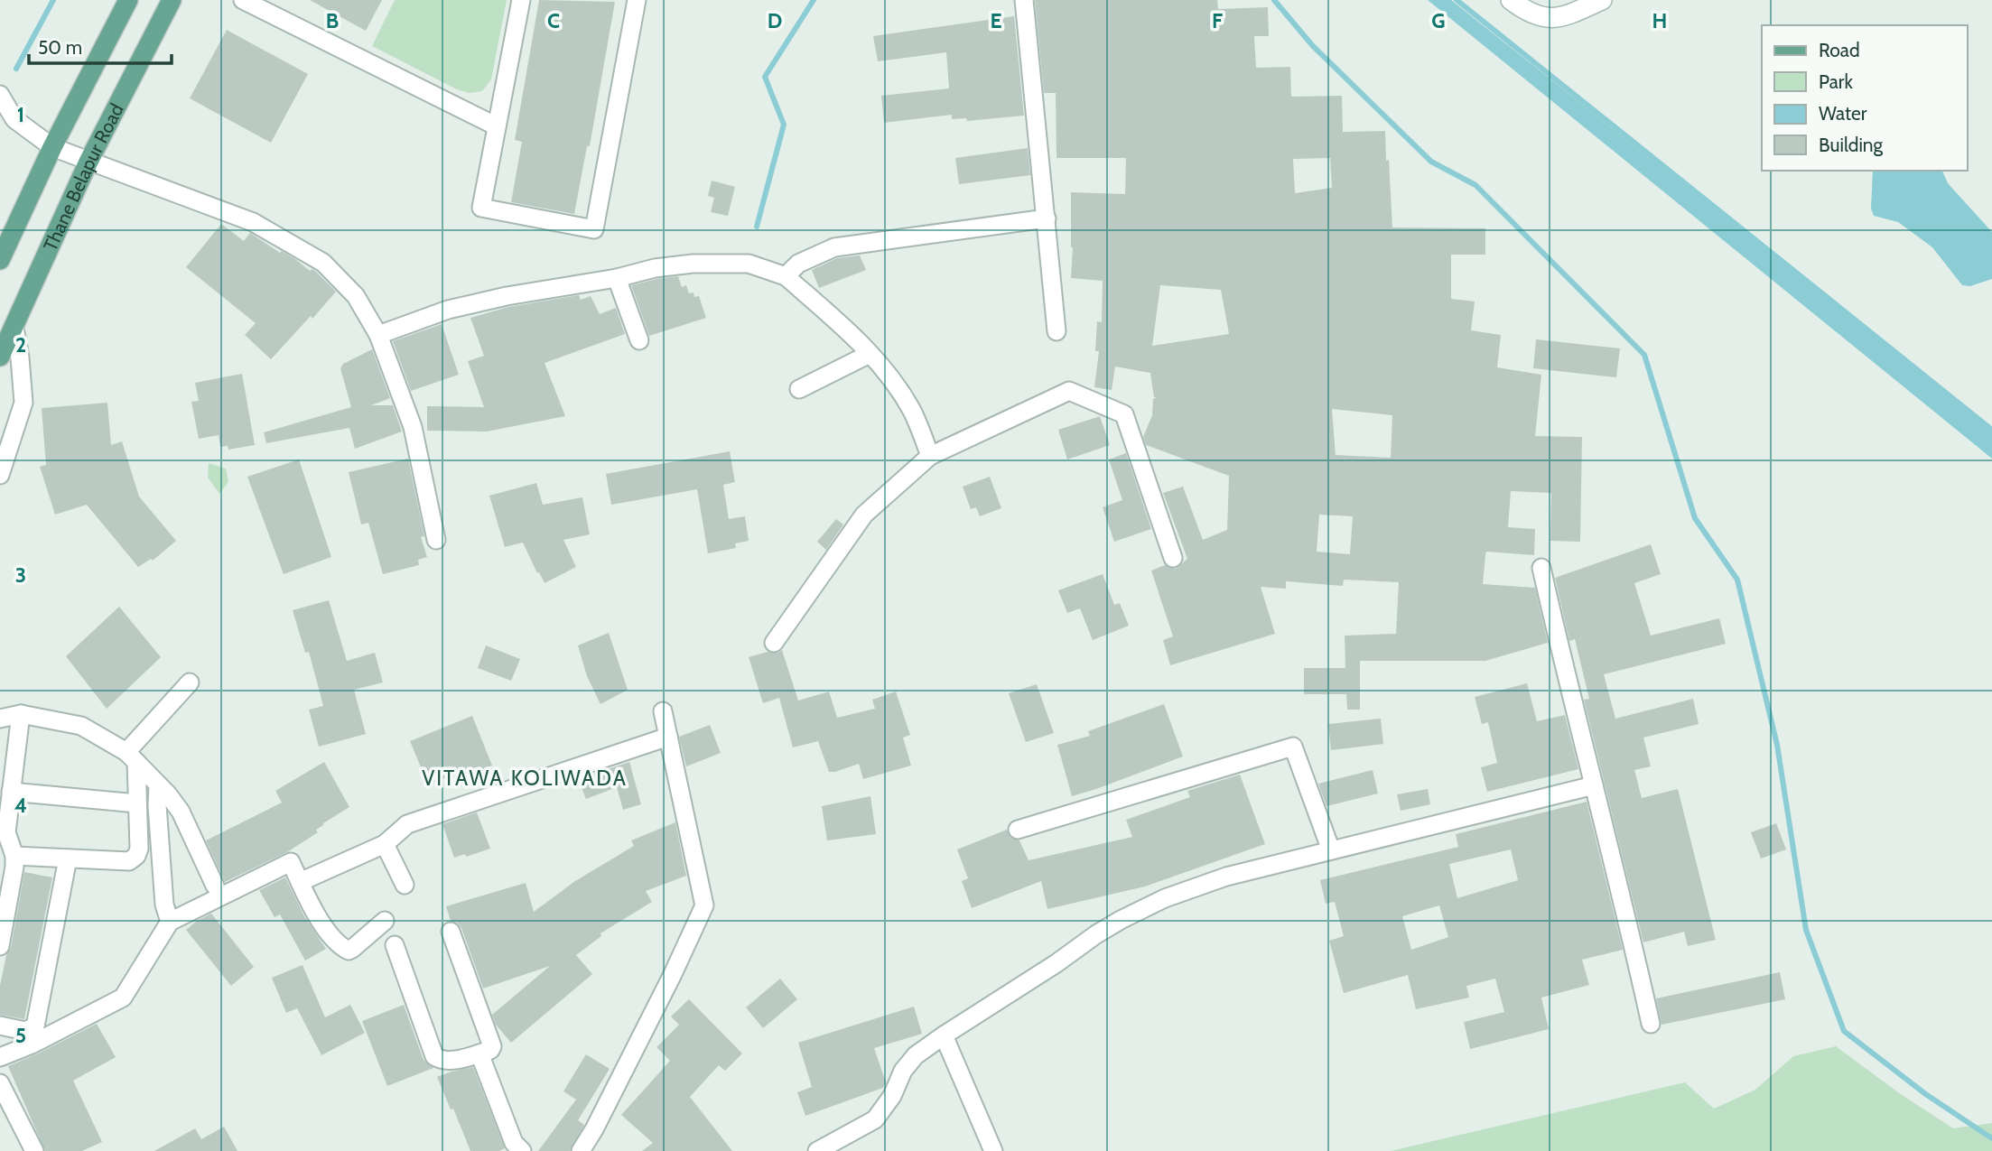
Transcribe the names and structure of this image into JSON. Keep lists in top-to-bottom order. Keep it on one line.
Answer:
{"streets":{"main road":["Thane Belapur Road"]},"districts":["VITAWA KOLIWADA"],"legend":["Road","Park","Water","Building"],"scale_bar":"50 m","grid":{"columns":["B","C","D","E","F","G","H"],"rows":["1","2","3","4","5"]}}
